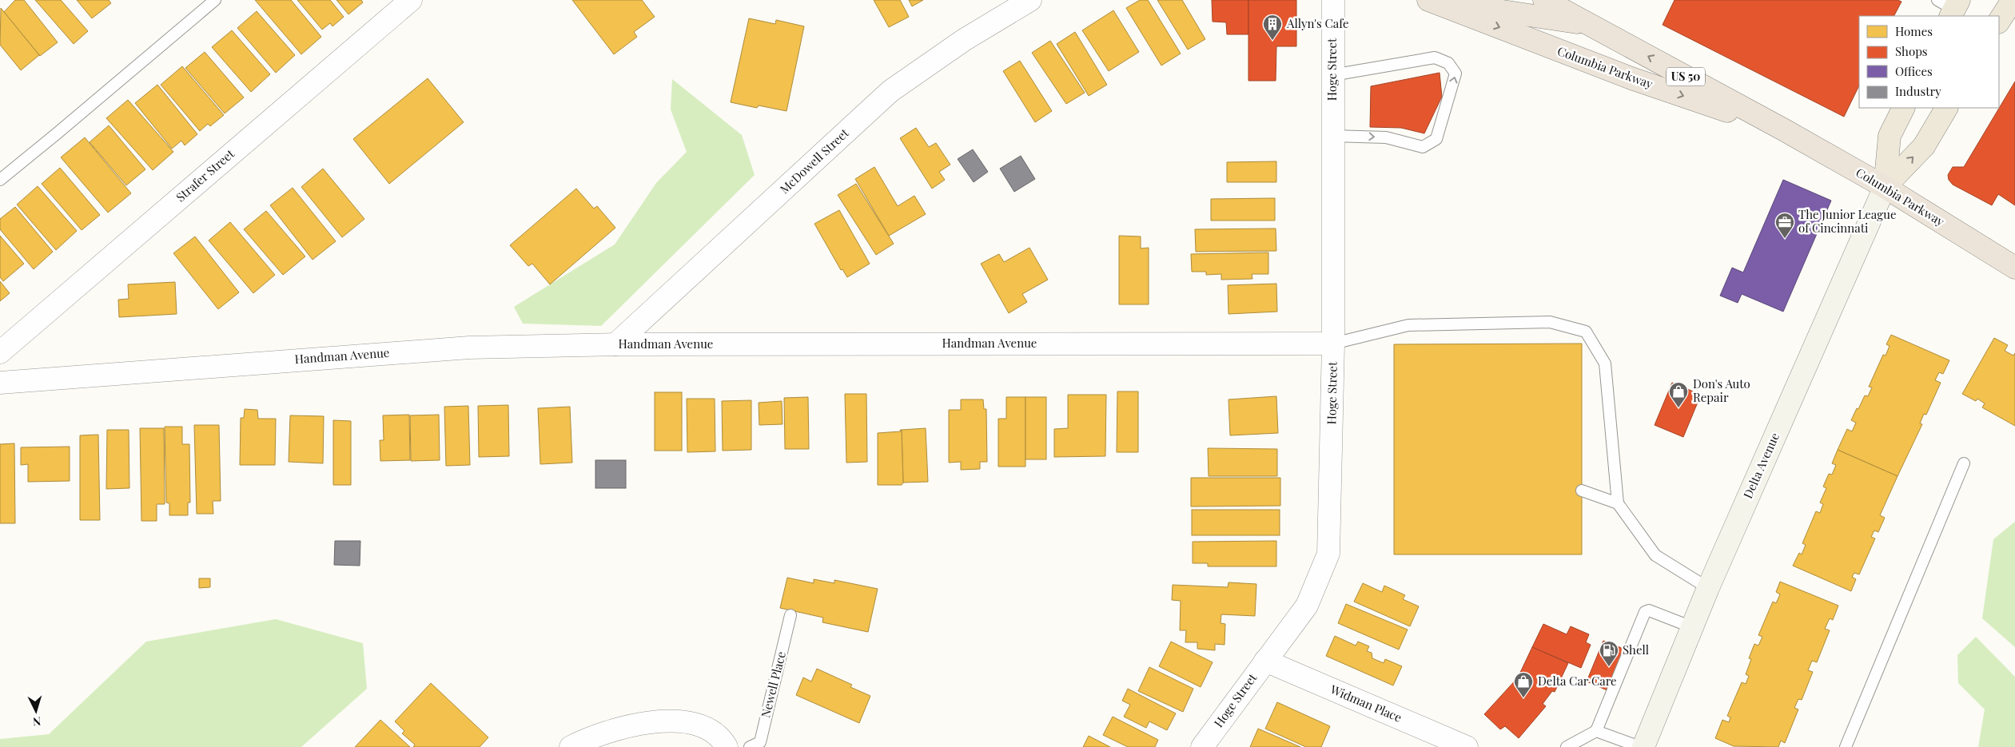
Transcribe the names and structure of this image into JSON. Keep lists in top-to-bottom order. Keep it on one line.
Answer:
{"streets":{"highway":["Columbia Parkway","US 50"],"main road":["Delta Avenue"],"street":["Hoge Street","McDowell Street","Strafer Street","Handman Avenue","Widman Place"],"lane":["Newell Place"]},"crossings":[["Columbia Parkway","Delta Avenue"],["Hoge Street","Handman Avenue"],["Hoge Street","Widman Place"],["McDowell Street","Handman Avenue"]],"places":{"building":["Allyn's Cafe"],"office":["The Junior League of Cincinnati"],"shop":["Don's Auto Repair","Delta Car Care"],"fuel station":["Shell"]},"legend":["Homes","Shops","Offices","Industry"],"north":"bottom"}
